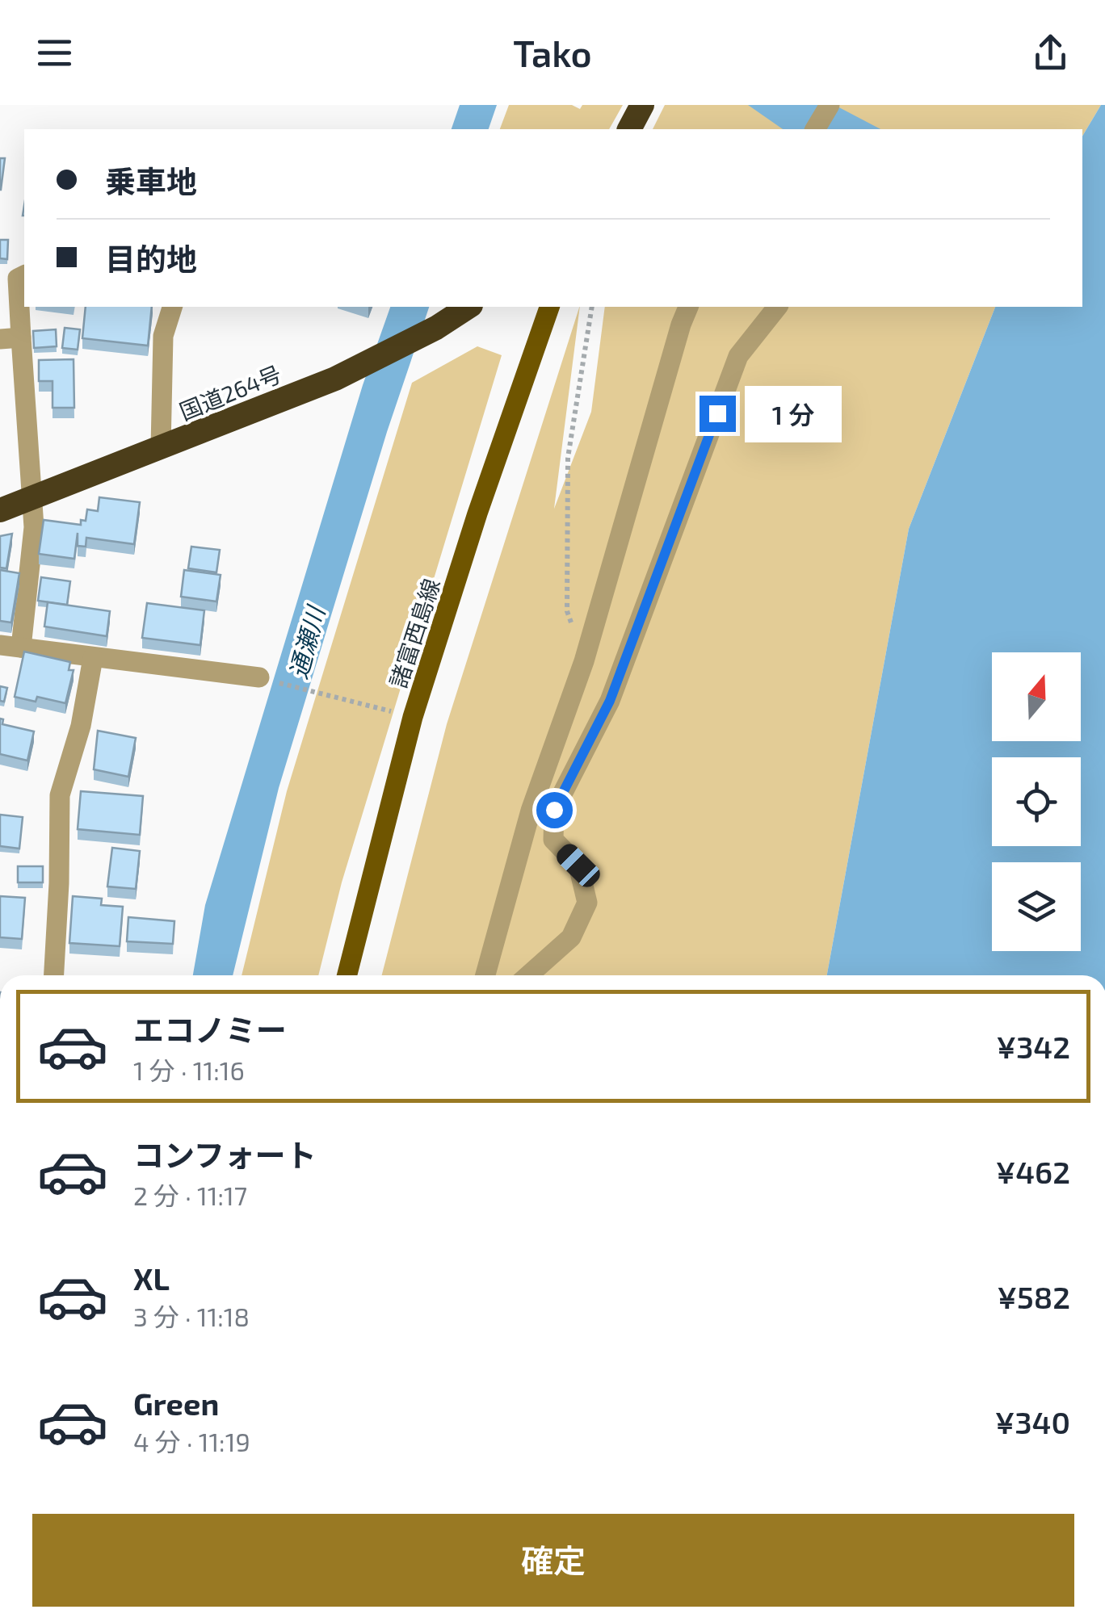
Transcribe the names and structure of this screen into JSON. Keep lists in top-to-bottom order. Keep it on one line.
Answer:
{"streets":{"highway":["国道264号"],"main road":["諸富西島線"]},"water":["通瀬川"],"north":"top","page":{"header":"Tako","banner":["乗車地","目的地"],"bubble":"1 分","list":[{"name":"エコノミー","note":"1 分 · 11:16","value":"¥342"},{"name":"コンフォート","note":"2 分 · 11:17","value":"¥462"},{"name":"XL","note":"3 分 · 11:18","value":"¥582"},{"name":"Green","note":"4 分 · 11:19","value":"¥340"}],"buttons":"確定"}}
